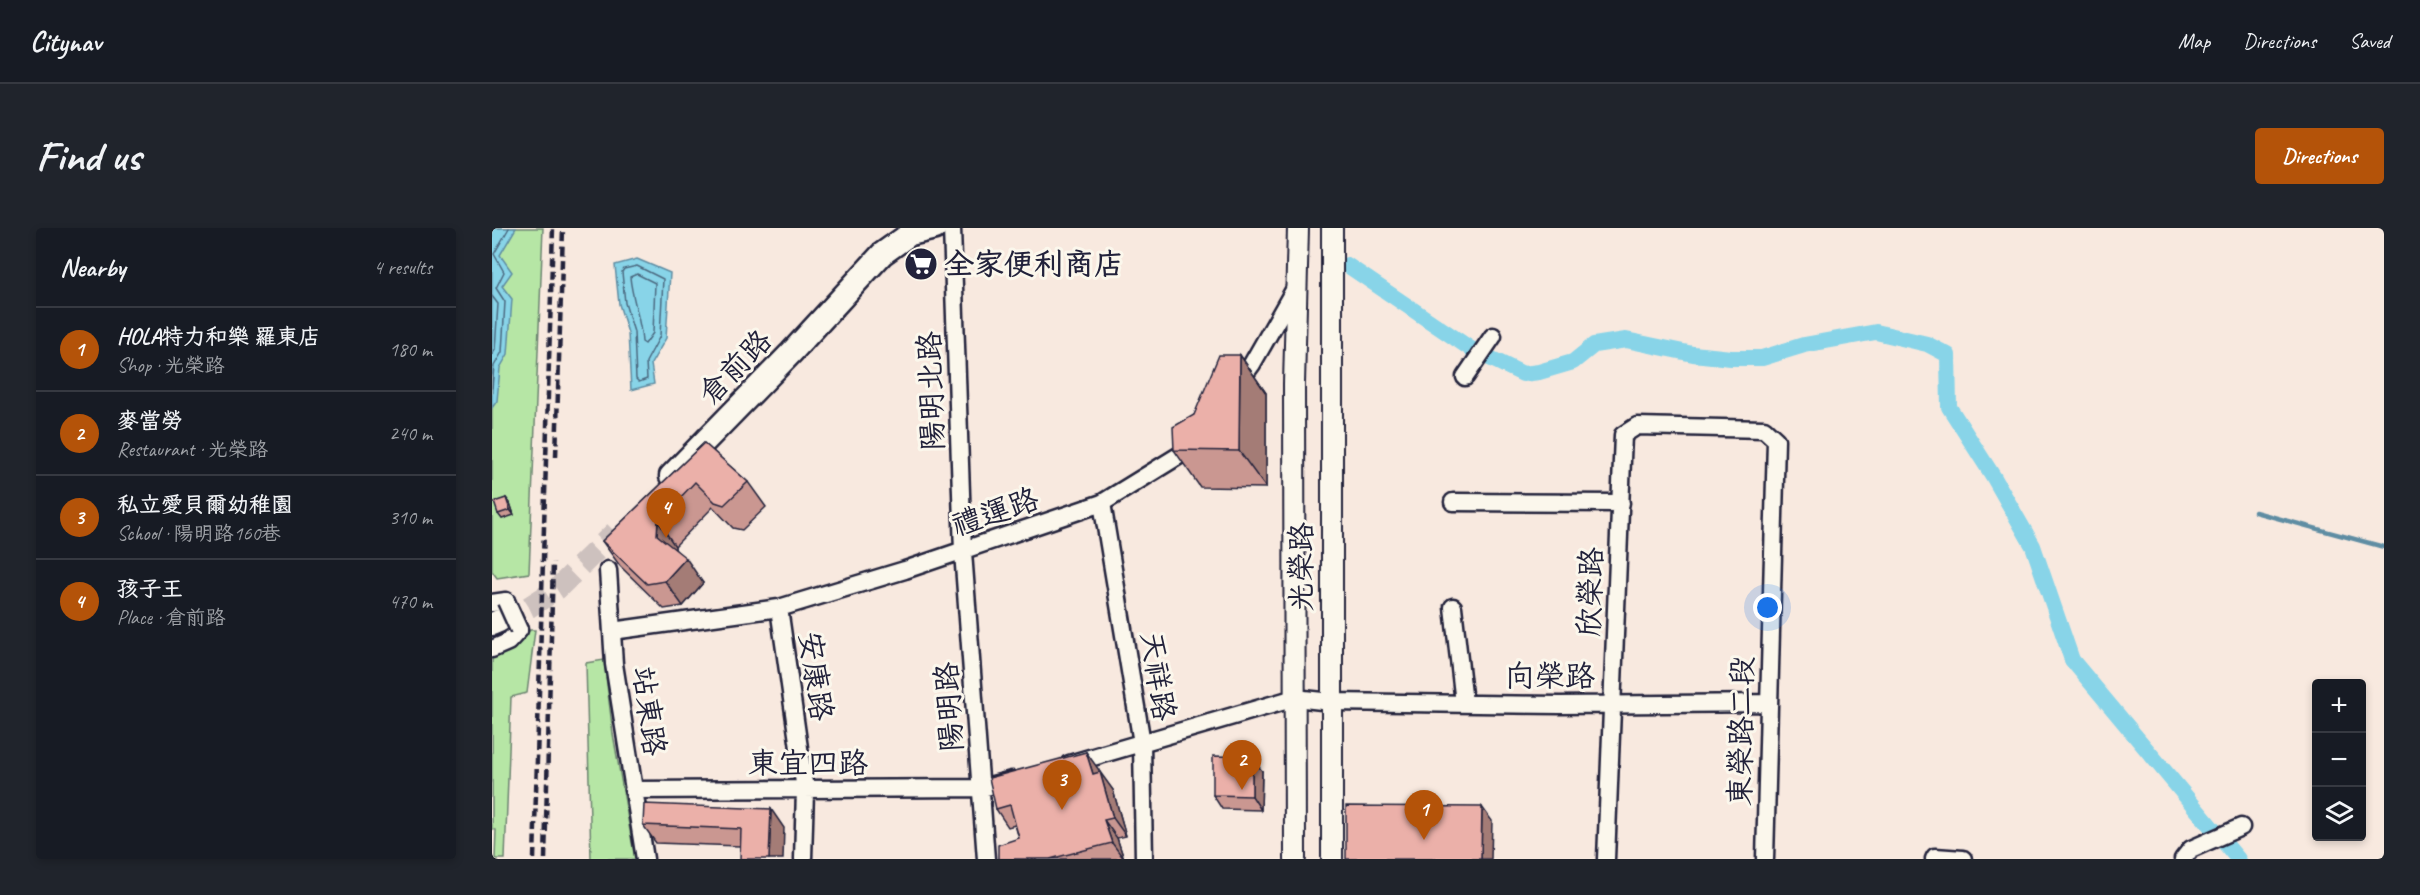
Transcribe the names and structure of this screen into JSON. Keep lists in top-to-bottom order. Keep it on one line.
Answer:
{"streets":{"main road":["倉前路"],"street":["陽明北路","禮運路","光榮路","欣榮路","安康路","天祥路","向榮路","陽明路","站東路","東榮路二段","東宜四路"]},"crossings":[["陽明北路","禮運路"],["陽明北路","陽明路"],["禮運路","安康路"],["禮運路","天祥路"],["禮運路","陽明路"],["禮運路","站東路"],["光榮路","向榮路"],["欣榮路","向榮路"],["欣榮路","東榮路二段"],["安康路","東宜四路"],["向榮路","東榮路二段"],["陽明路","東宜四路"],["站東路","東宜四路"]],"places":{"supermarket":["全家便利商店"]},"page":{"header":"Citynav","nav":["Map","Directions","Saved"],"buttons":"Directions","title":"Find us","heading":["Nearby","4 results"],"list":[{"mark":"1","name":"HOLA特力和樂 羅東店","note":"Shop · 光榮路","value":"180 m"},{"mark":"2","name":"麥當勞","note":"Restaurant · 光榮路","value":"240 m"},{"mark":"3","name":"私立愛貝爾幼稚園","note":"School · 陽明路160巷","value":"310 m"},{"mark":"4","name":"孩子王","note":"Place · 倉前路","value":"470 m"}],"pins":["4","2","3","1"],"map_buttons":["+","−"]}}
